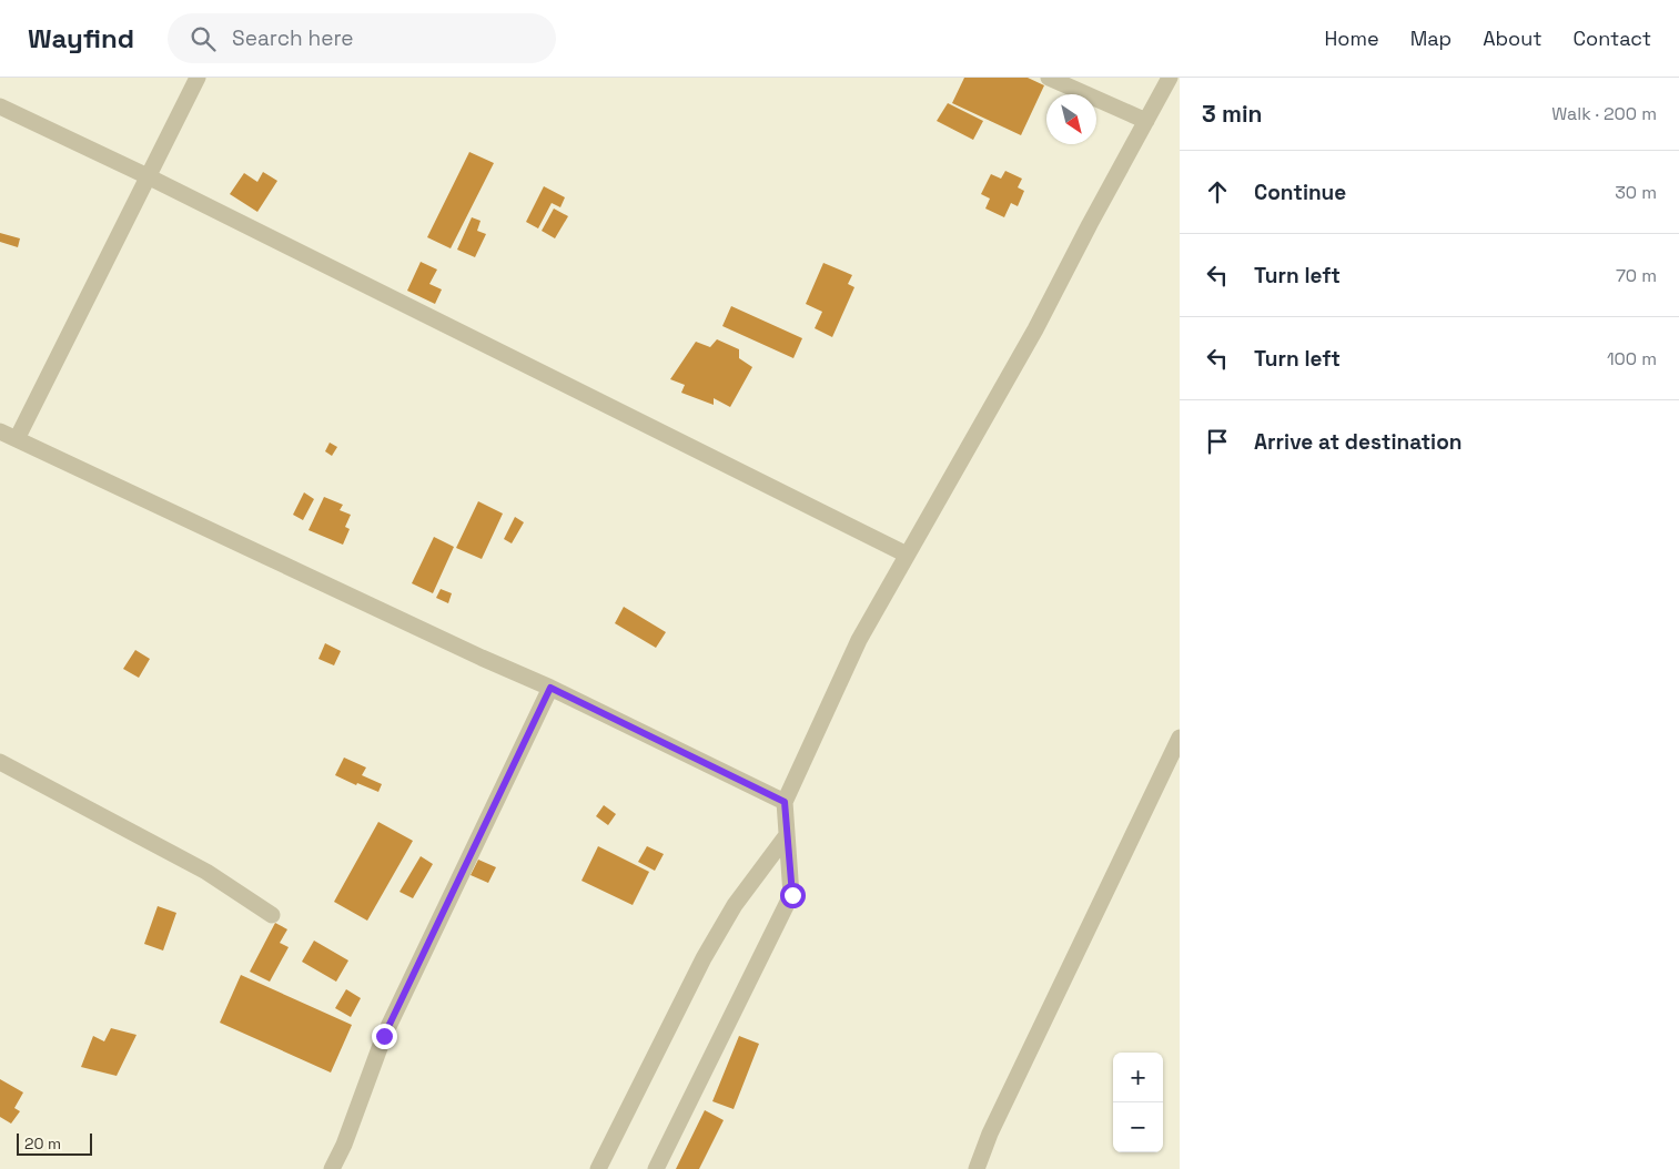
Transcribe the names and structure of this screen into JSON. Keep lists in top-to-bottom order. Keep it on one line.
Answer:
{"scale_bar":"20 m","north":"bottom right","page":{"header":"Wayfind","search":"Search here","nav":["Home","Map","About","Contact"],"heading":["3 min","Walk · 200 m"],"list":[["Continue","30 m"],["Turn left","70 m"],["Turn left","100 m"],"Arrive at destination"],"map_buttons":["+","−"],"scale":"20 m"}}
